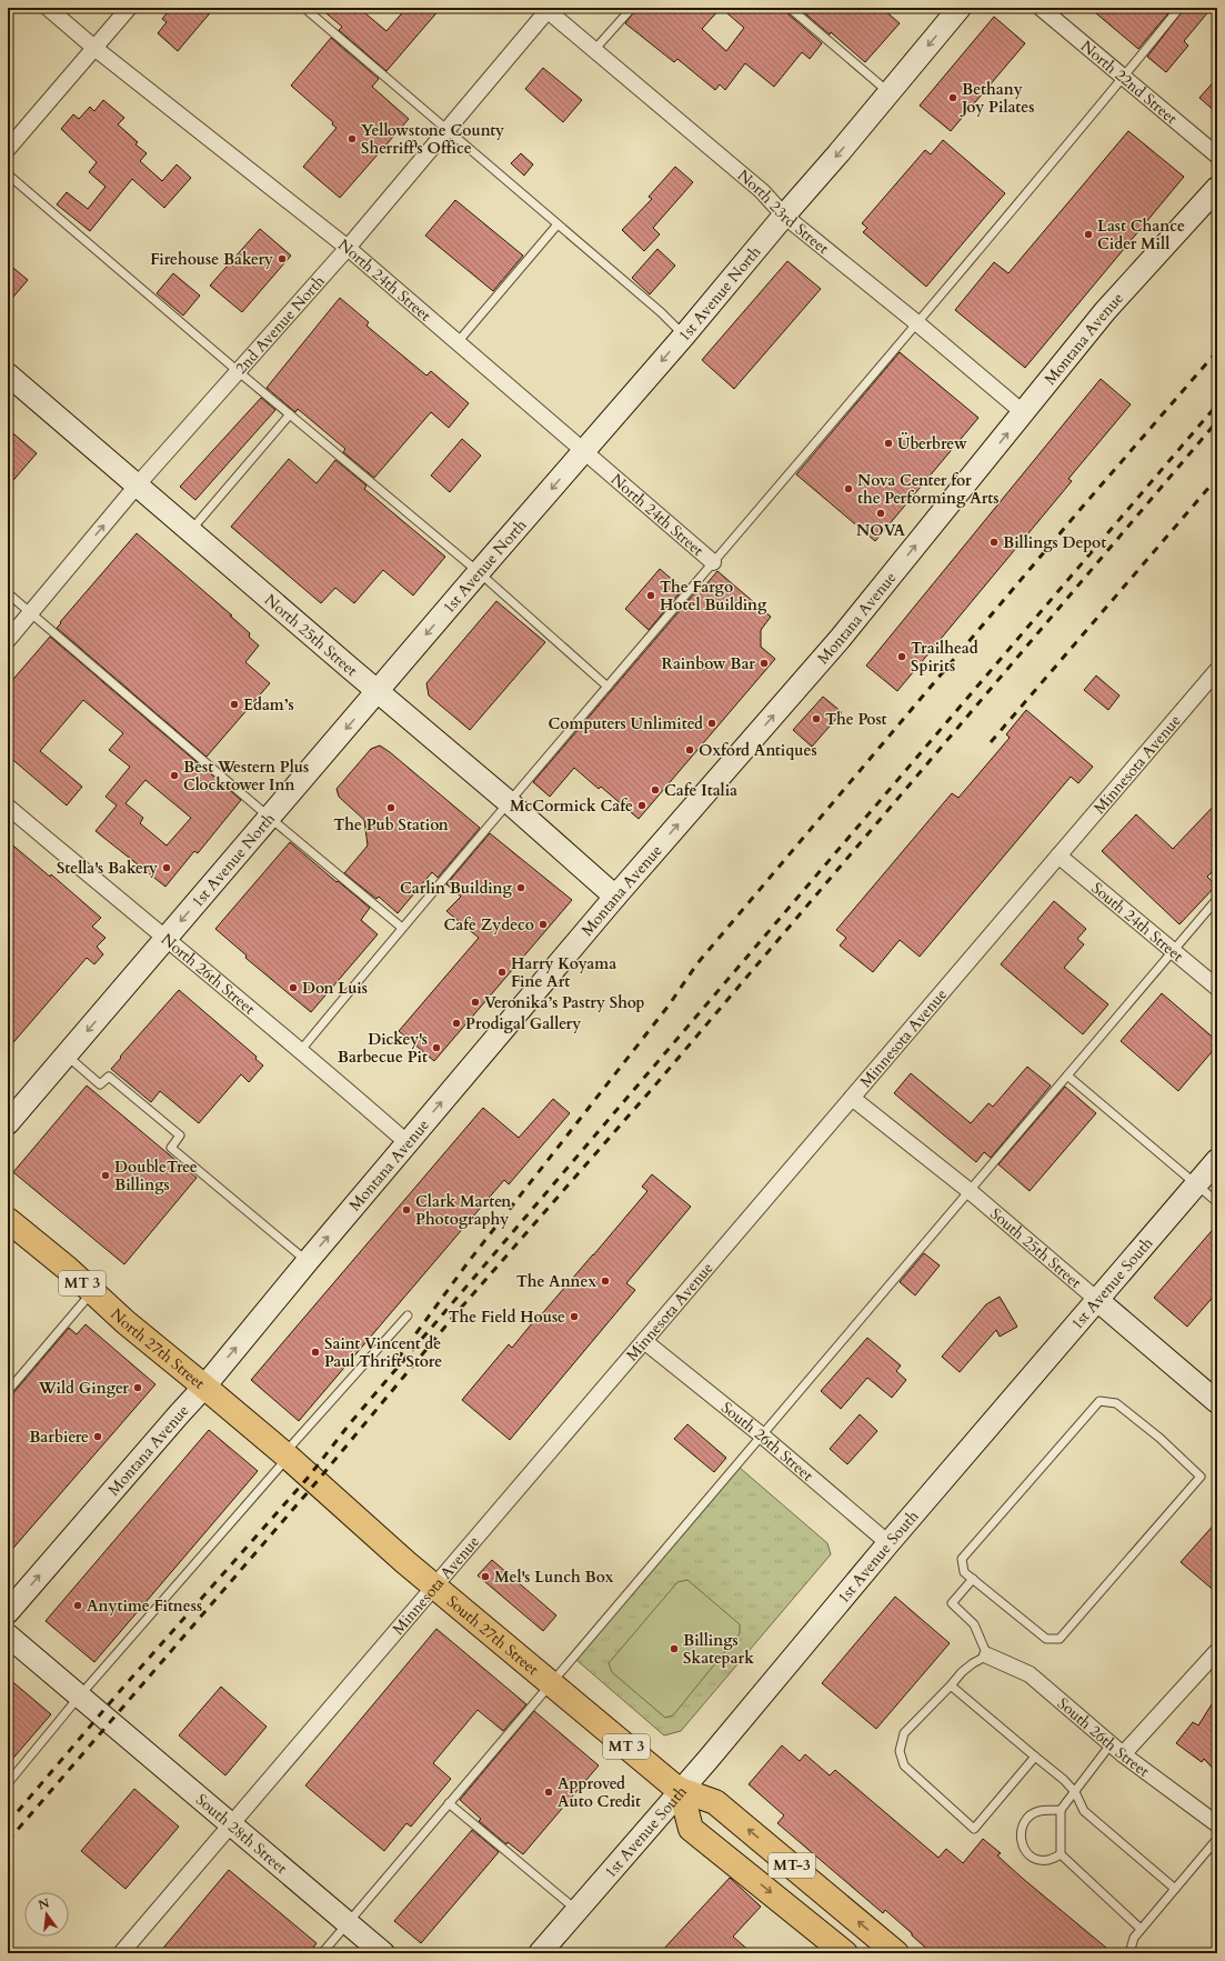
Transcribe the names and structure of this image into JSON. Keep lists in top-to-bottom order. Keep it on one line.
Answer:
{"streets":{"main road":["1st Avenue North","Montana Avenue","North 25th Street","South 25th Street","MT 3","1st Avenue South","North 27th Street","South 27th Street","South 28th Street","MT-3"],"street":["North 22nd Street","North 23rd Street","North 24th Street","2nd Avenue North","Minnesota Avenue","South 24th Street","North 26th Street","South 26th Street"]},"crossings":[["North 23rd Street","1st Avenue North"],["North 23rd Street","2nd Avenue North"],["North 23rd Street","Montana Avenue"],["North 24th Street","1st Avenue North"],["North 24th Street","2nd Avenue North"],["1st Avenue North","North 25th Street"],["1st Avenue North","North 26th Street"],["2nd Avenue North","North 25th Street"],["Montana Avenue","North 25th Street"],["Montana Avenue","North 26th Street"],["Montana Avenue","North 27th Street"],["Minnesota Avenue","South 24th Street"],["Minnesota Avenue","South 25th Street"],["Minnesota Avenue","South 26th Street"],["Minnesota Avenue","South 27th Street"],["Minnesota Avenue","South 28th Street"],["South 25th Street","1st Avenue South"],["1st Avenue South","South 26th Street"],["1st Avenue South","South 27th Street"],["North 27th Street","South 27th Street"]],"one_way":["1st Avenue North","Montana Avenue"],"places":["Bethany Joy Pilates","Yellowstone County Sherriff's Office","Last Chance Cider Mill","Firehouse Bakery","Überbrew","Nova Center for the Performing Arts","NOVA","Billings Depot","The Fargo Hotel Building","Trailhead Spirits","Rainbow Bar","Edam’s","The Post","Computers Unlimited","Oxford Antiques","Best Western Plus Clocktower Inn","Cafe Italia","McCormick Cafe","The Pub Station","Stella's Bakery","Carlin Building","Cafe Zydeco","Harry Koyama Fine Art","Don Luis","Veronika’s Pastry Shop","Prodigal Gallery","Dickey's Barbecue Pit","DoubleTree Billings","Clark Marten Photography","The Annex","The Field House","Saint Vincent de Paul Thrift Store","Wild Ginger","Barbiere","Mel's Lunch Box","Anytime Fitness","Billings Skatepark","Approved Auto Credit"],"north":"top"}
